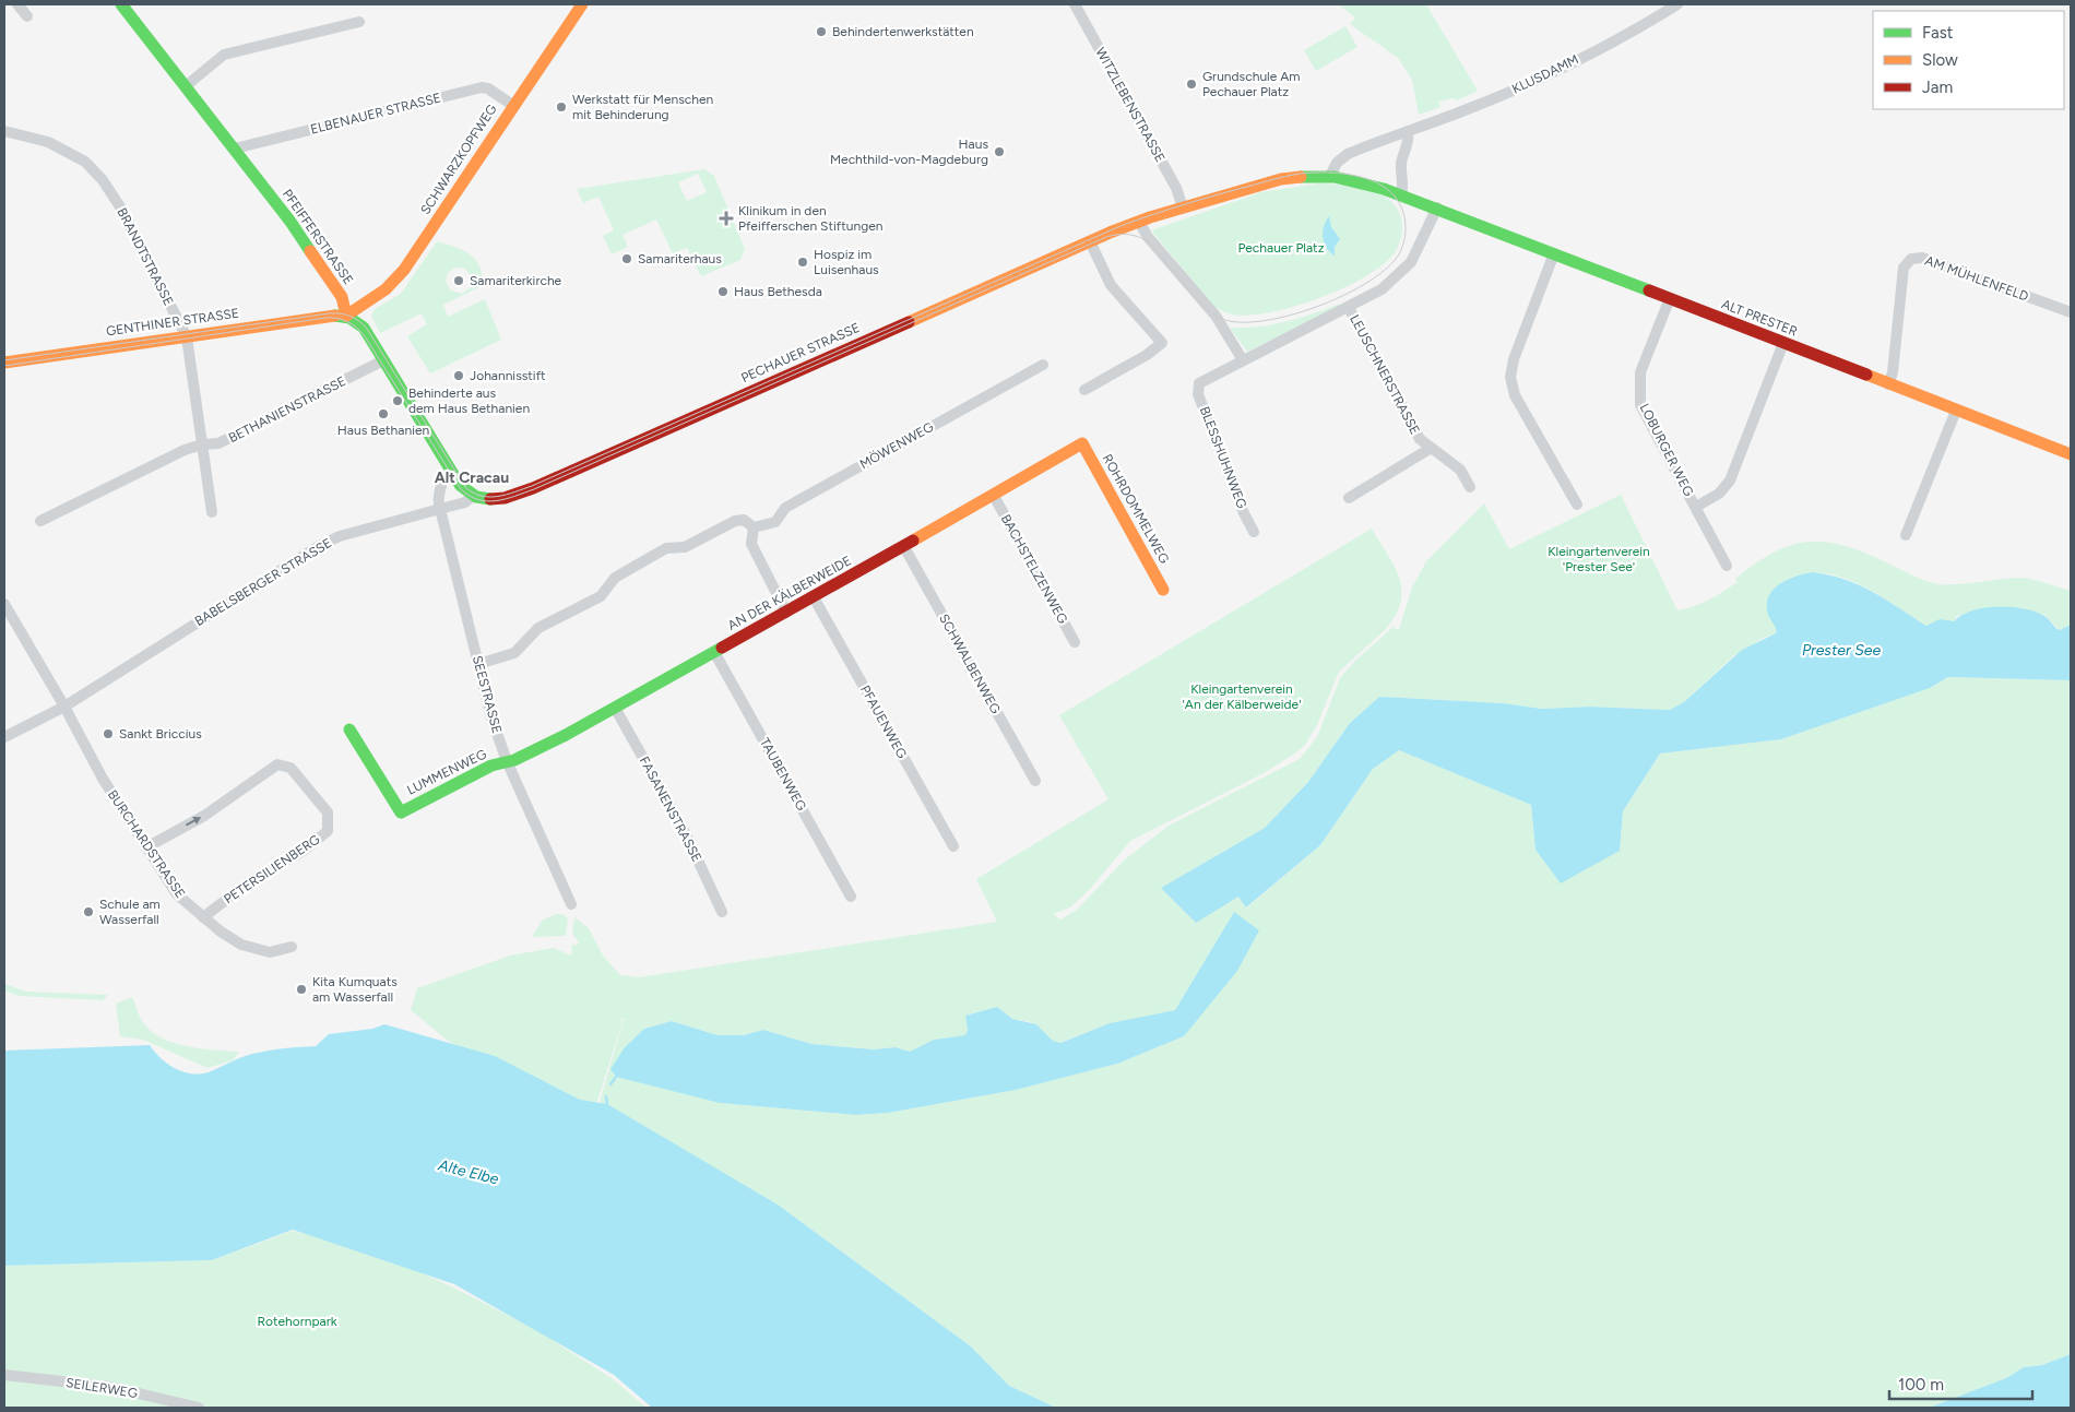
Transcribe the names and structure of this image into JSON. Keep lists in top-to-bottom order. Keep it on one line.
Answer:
{"streets":{"main road":["SCHWARZKOPFWEG","PFEIFFERSTRASSE","ALT PRESTER","GENTHINER STRASSE","PECHAUER STRASSE","ROHRDOMMELWEG","AN DER KÄLBERWEIDE","LUMMENWEG"],"street":["KLUSDAMM","WITZLEBENSTRASSE","ELBENAUER STRASSE","BRANDTSTRASSE","AM MÜHLENFELD","LEUSCHNERSTRASSE","BETHANIENSTRASSE","MÖWENWEG","LOBURGER WEG","BLESSHUHNWEG","BACHSTELZENWEG","BABELSBERGER STRASSE","SCHWALBENWEG","SEESTRASSE","PFAUENWEG","TAUBENWEG","FASANENSTRASSE","BURCHARDSTRASSE","PETERSILIENBERG","SEILERWEG"]},"crossings":[["ELBENAUER STRASSE","SCHWARZKOPFWEG"],["ELBENAUER STRASSE","PFEIFFERSTRASSE"],["SCHWARZKOPFWEG","PFEIFFERSTRASSE"],["SCHWARZKOPFWEG","GENTHINER STRASSE"],["PFEIFFERSTRASSE","GENTHINER STRASSE"],["PFEIFFERSTRASSE","PECHAUER STRASSE"],["PFEIFFERSTRASSE","BETHANIENSTRASSE"],["BRANDTSTRASSE","GENTHINER STRASSE"],["BRANDTSTRASSE","BETHANIENSTRASSE"],["AM MÜHLENFELD","ALT PRESTER"],["ALT PRESTER","LOBURGER WEG"],["LEUSCHNERSTRASSE","BLESSHUHNWEG"],["ROHRDOMMELWEG","AN DER KÄLBERWEIDE"],["BACHSTELZENWEG","AN DER KÄLBERWEIDE"],["BABELSBERGER STRASSE","SEESTRASSE"],["BABELSBERGER STRASSE","BURCHARDSTRASSE"],["AN DER KÄLBERWEIDE","SCHWALBENWEG"],["AN DER KÄLBERWEIDE","SEESTRASSE"],["AN DER KÄLBERWEIDE","PFAUENWEG"],["AN DER KÄLBERWEIDE","LUMMENWEG"],["AN DER KÄLBERWEIDE","TAUBENWEG"],["AN DER KÄLBERWEIDE","FASANENSTRASSE"],["SEESTRASSE","LUMMENWEG"],["BURCHARDSTRASSE","PETERSILIENBERG"]],"districts":["Alt Cracau"],"water":["Prester See","Alte Elbe"],"parks":["Pechauer Platz","Kleingartenverein 'Prester See'","Kleingartenverein 'An der Kälberweide'","Rotehornpark"],"places":{"other":["Behindertenwerkstätten","Grundschule Am Pechauer Platz","Werkstatt für Menschen mit Behinderung","Haus Mechthild-von-Magdeburg","Samariterhaus","Hospiz im Luisenhaus","Samariterkirche","Haus Bethesda","Johannisstift","Behinderte aus dem Haus Bethanien","Haus Bethanien","Sankt Briccius","Schule am Wasserfall","Kita Kumquats am Wasserfall"],"health":["Klinikum in den Pfeifferschen Stiftungen"]},"legend":["Fast","Slow","Jam"],"scale_bar":"100 m"}
